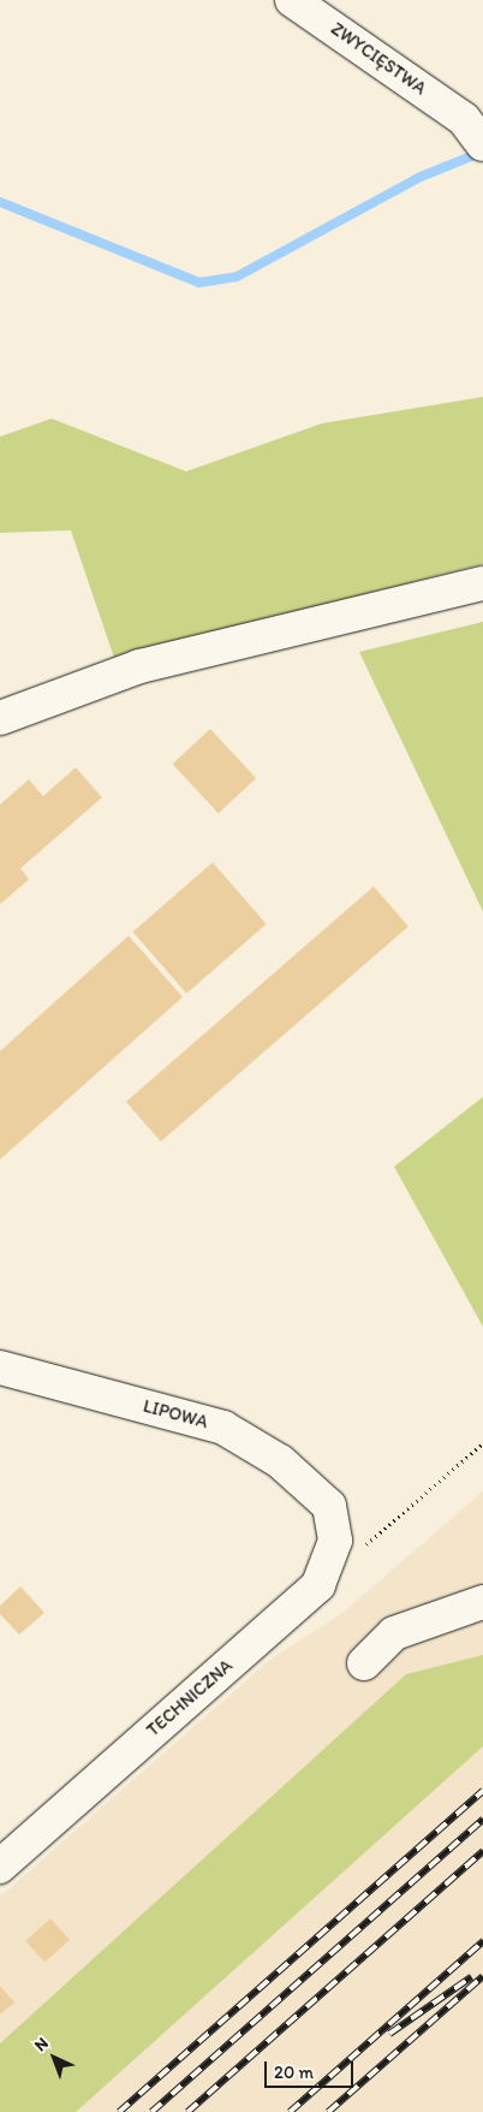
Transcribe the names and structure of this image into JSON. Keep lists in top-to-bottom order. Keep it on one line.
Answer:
{"streets":{"street":["ZWYCIĘSTWA","LIPOWA","TECHNICZNA"]},"crossings":[["LIPOWA","TECHNICZNA"]],"scale_bar":"20 m","north":"top left"}
